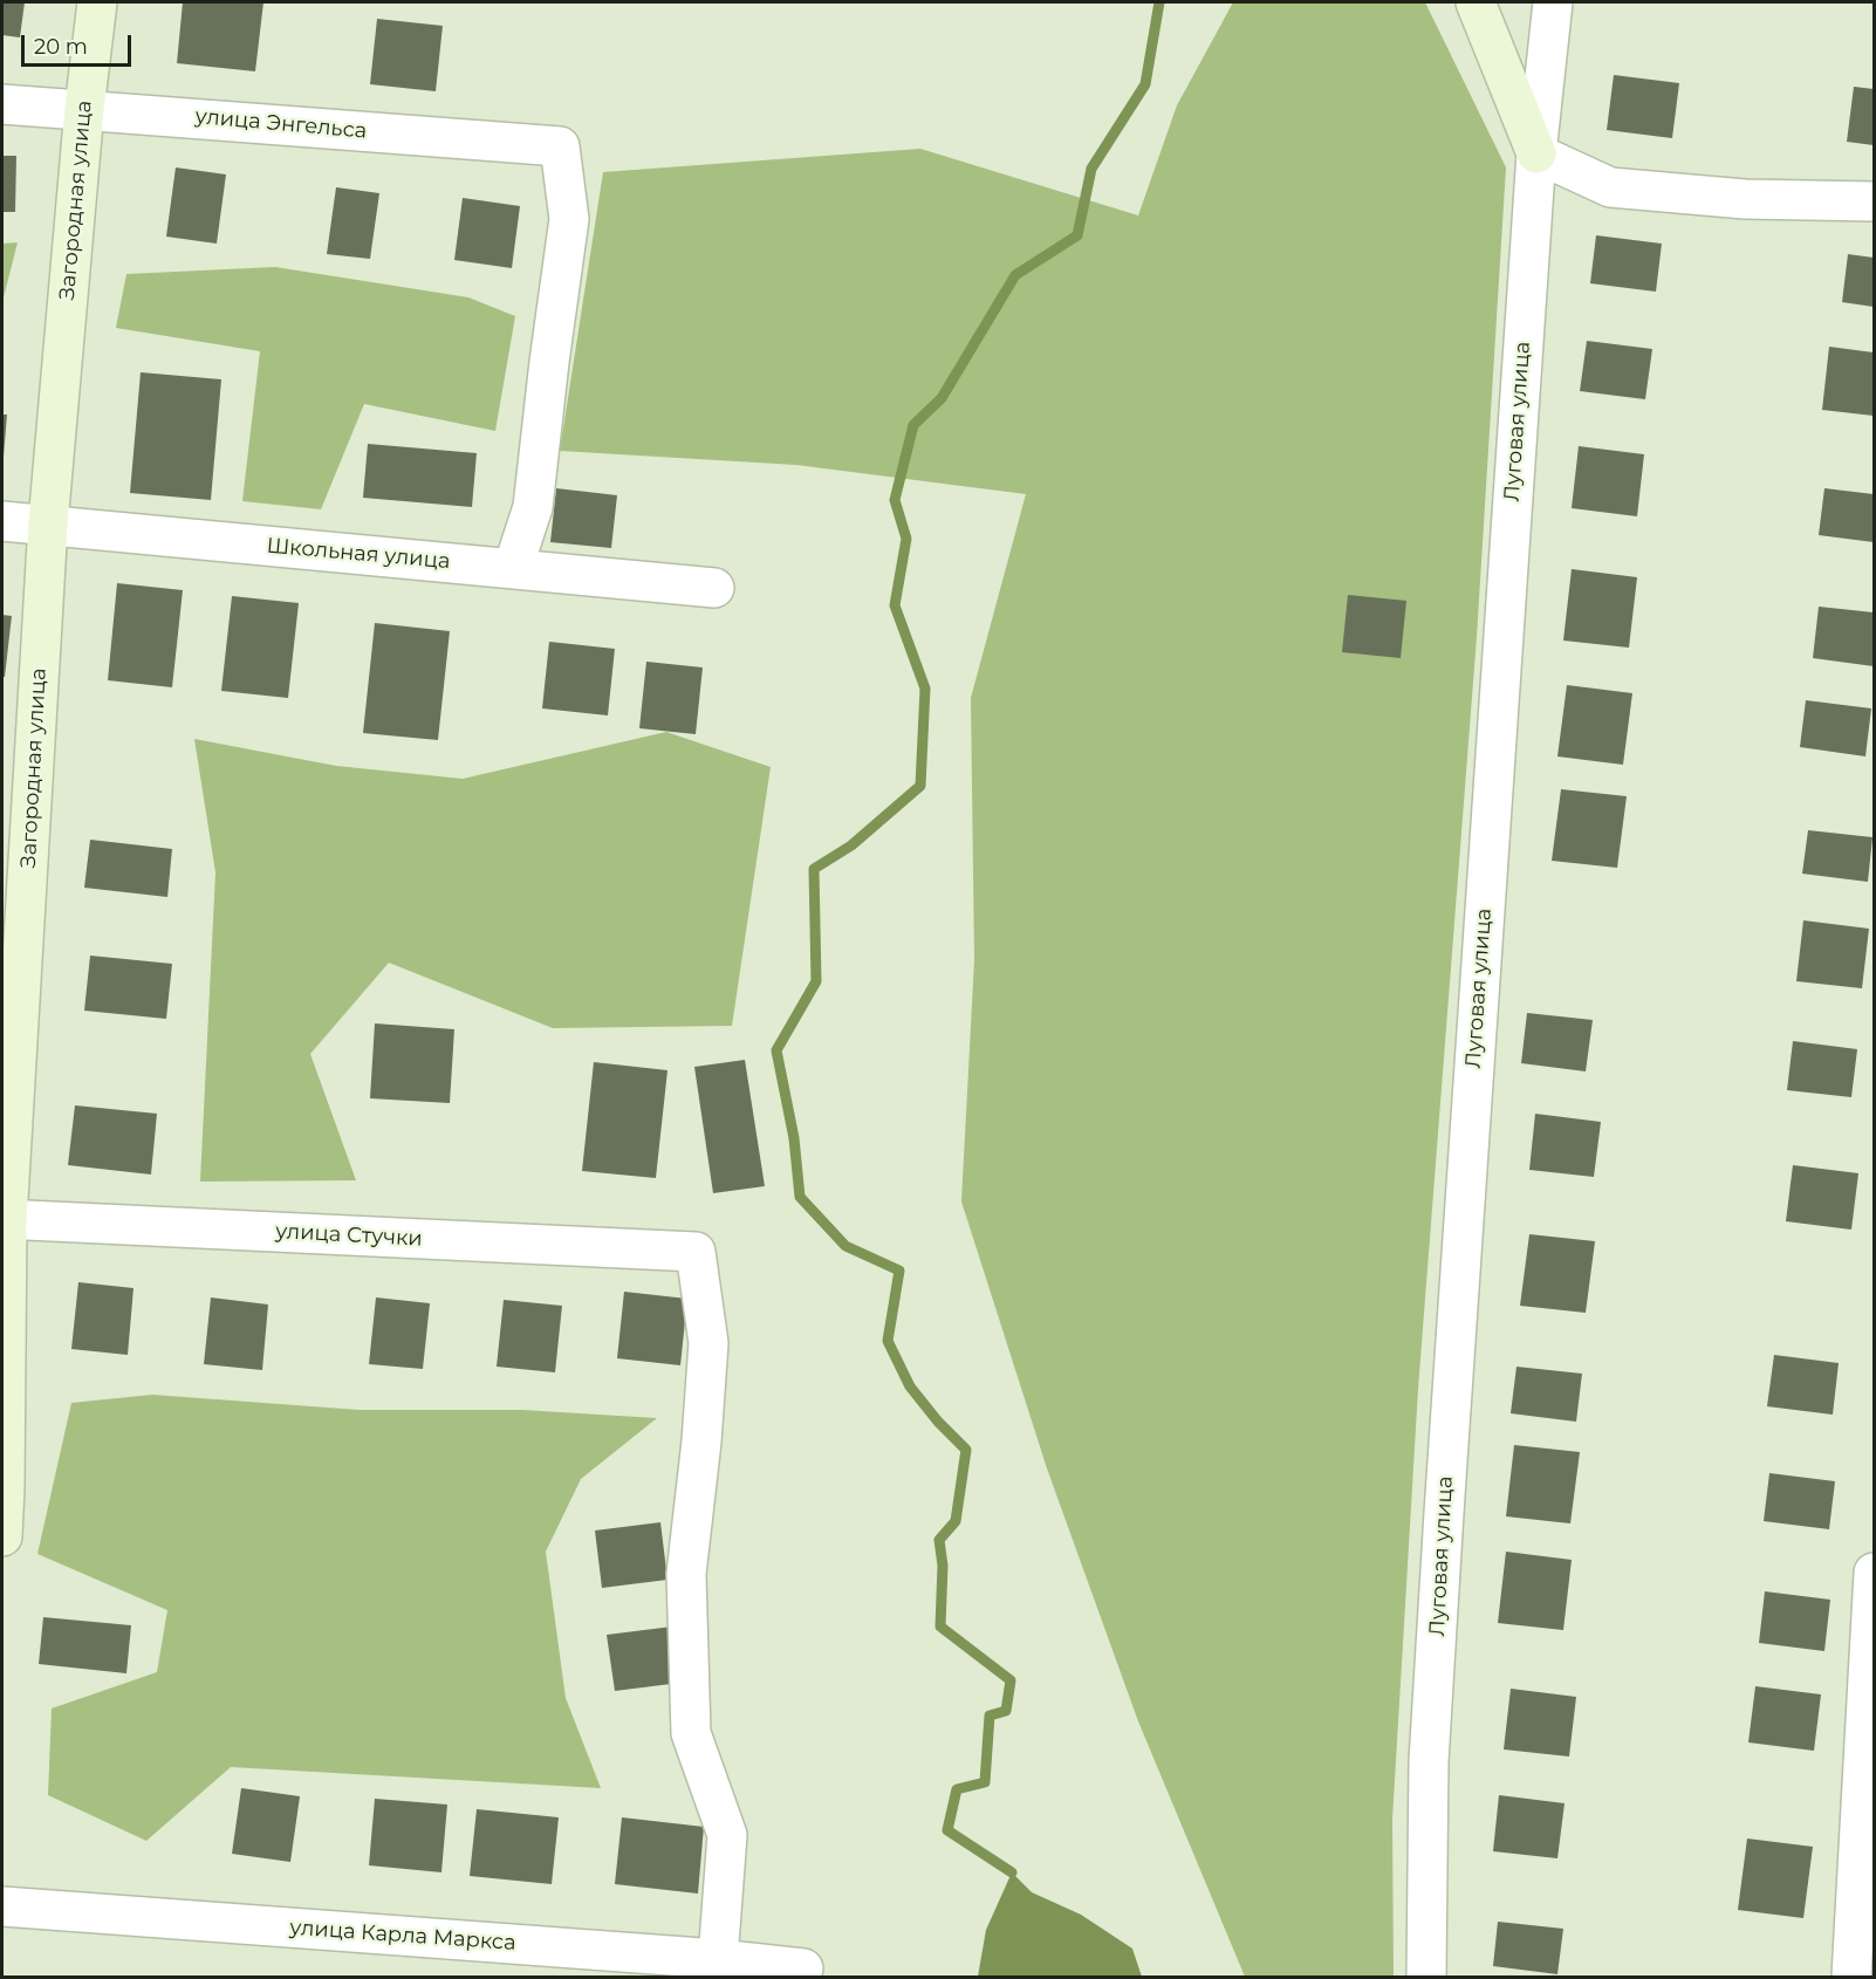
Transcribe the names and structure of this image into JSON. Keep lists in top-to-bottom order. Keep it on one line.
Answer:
{"streets":{"street":["улица Энгельса","Загородная улица","Луговая улица","Школьная улица","улица Стучки","улица Карла Маркса"]},"crossings":[["улица Энгельса","Загородная улица"],["улица Энгельса","Школьная улица"],["Загородная улица","Школьная улица"],["Загородная улица","улица Стучки"],["улица Стучки","улица Карла Маркса"]],"scale_bar":"20 m"}
